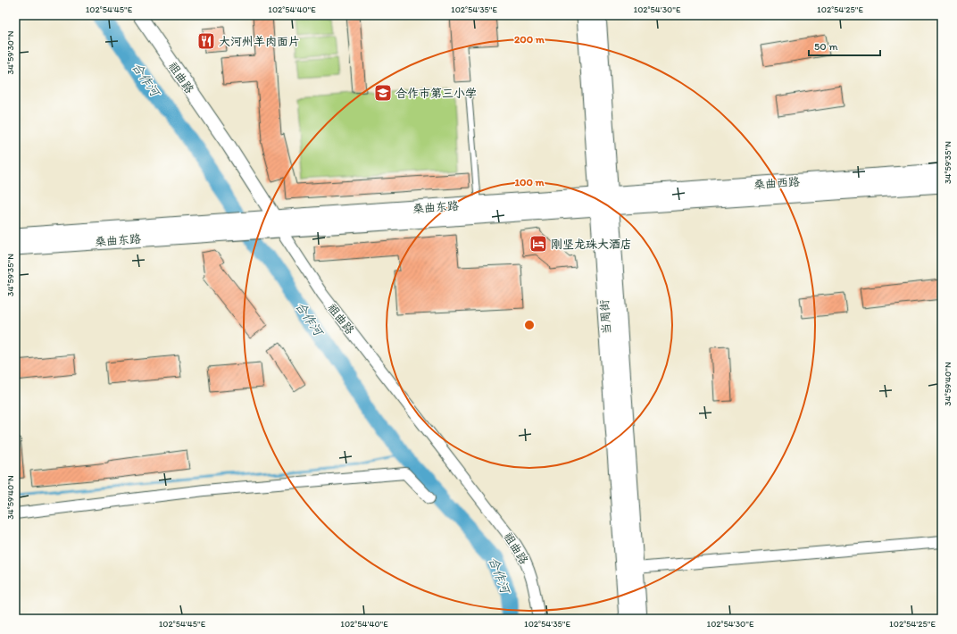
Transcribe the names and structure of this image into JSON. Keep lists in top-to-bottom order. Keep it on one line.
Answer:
{"streets":{"main road":["桑曲西路","桑曲东路","当周街"],"street":["祖曲路"]},"crossings":[["祖曲路","桑曲东路"],["桑曲西路","桑曲东路"],["桑曲西路","当周街"],["桑曲东路","当周街"]],"water":["合作河"],"places":{"restaurant":["大河州羊肉面片"],"school or university":["合作市第三小学"],"hotel":["刚坚龙珠大酒店"]},"scale_bar":"50 m","coordinates":["102°54'45\"E","102°54'40\"E","102°54'35\"E","102°54'30\"E","102°54'25\"E","34°59'30\"N","34°59'35\"N","34°59'40\"N"],"rings":["200 m","100 m"]}
